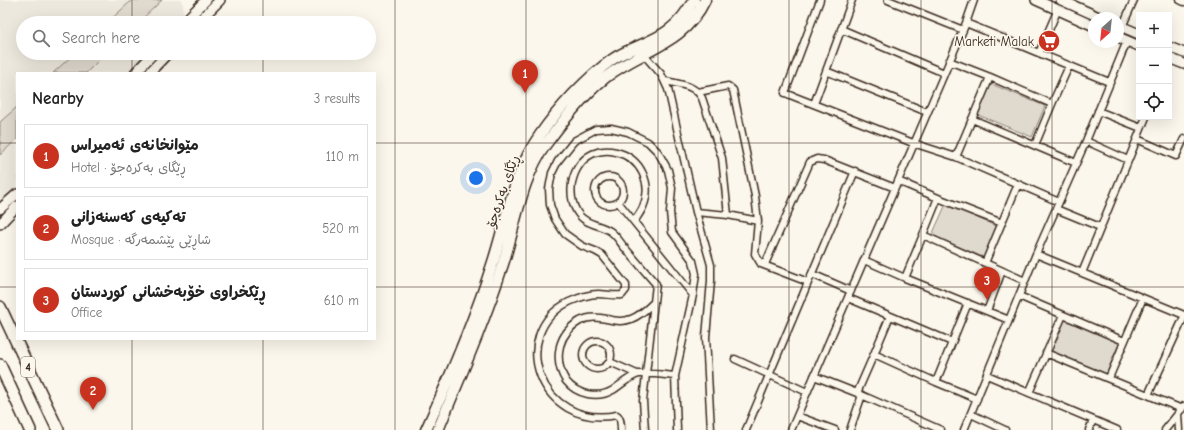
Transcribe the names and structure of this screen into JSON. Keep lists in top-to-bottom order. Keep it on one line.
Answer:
{"streets":{"highway":["4"],"main road":["ڕێگای بەکرەجۆ"]},"places":{"supermarket":["Marketi Malak"]},"north":"bottom left","page":{"map_buttons":["+","−"],"search":"Search here","pins":["1","3","2"],"heading":["Nearby","3 results"],"list":[{"mark":"1","name":"مێوانخانەی ئەمیراس","note":"Hotel · ڕێگای بەکرەجۆ","value":"110 m"},{"mark":"2","name":"تەکیەی کەسنەزانی","note":"Mosque · شاڕێی پێشمەرگە","value":"520 m"},{"mark":"3","name":"ڕێکخراوی خۆبەخشانی کوردستان","note":"Office","value":"610 m"}]}}
